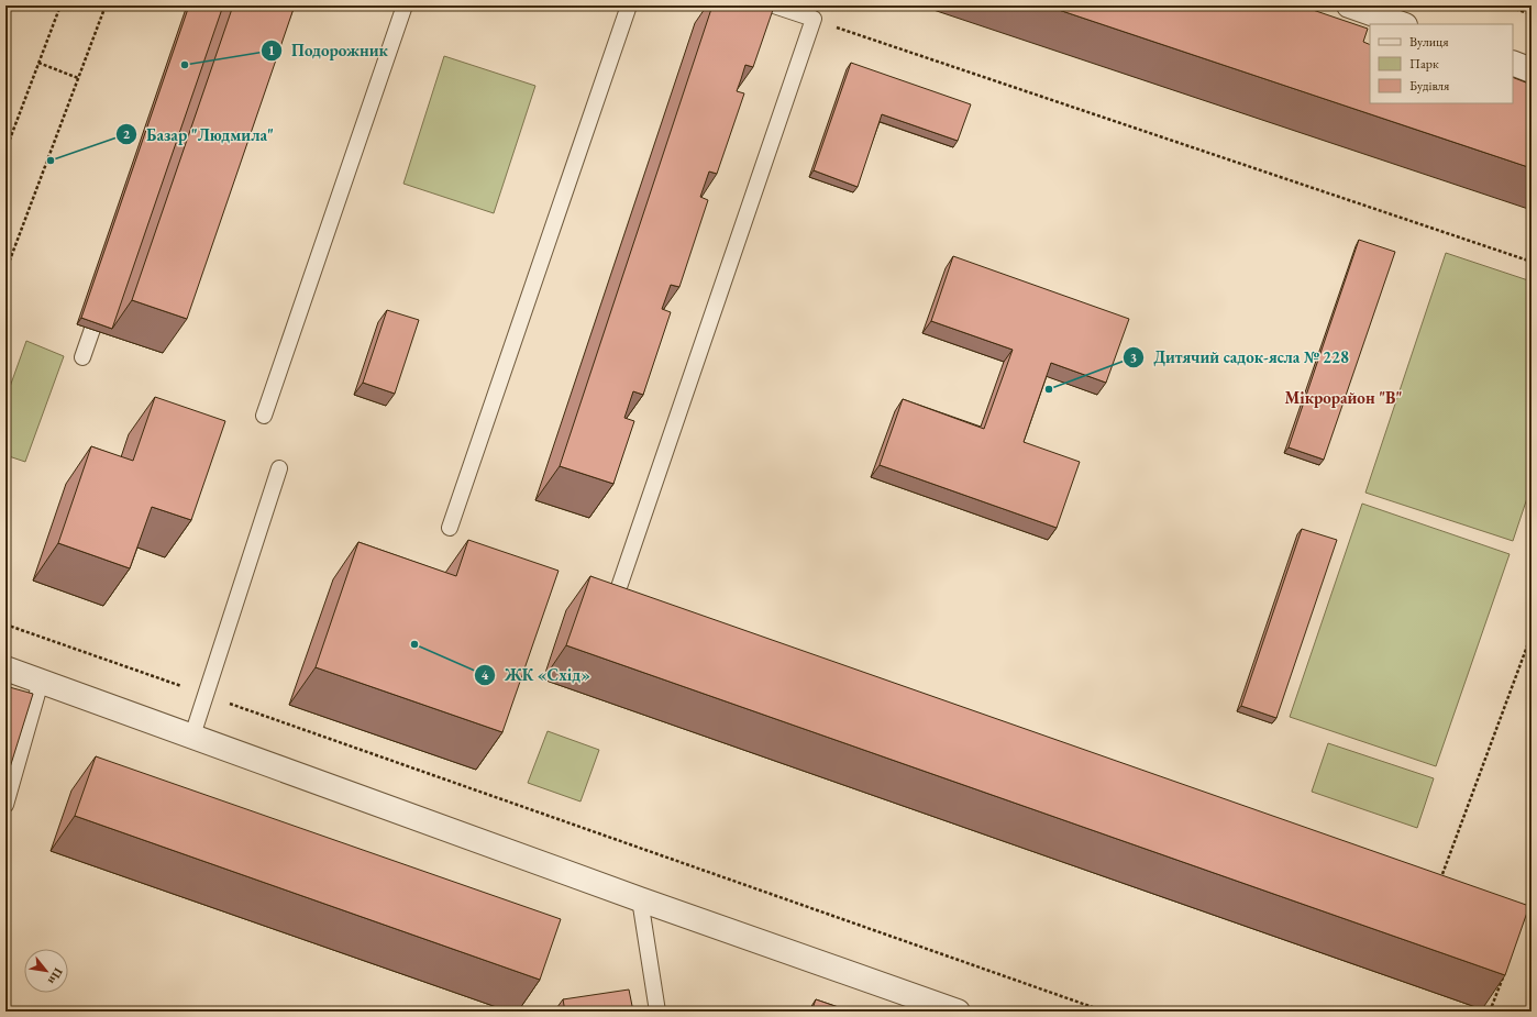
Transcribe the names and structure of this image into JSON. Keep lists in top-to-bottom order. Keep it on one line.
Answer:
{"districts":["Мікрорайон \"В\""],"places":["Подорожник","Базар \"Людмила\"","Дитячий садок-ясла № 228","ЖК «Схід»"],"legend":["Вулиця","Парк","Будівля"],"north":"bottom right"}
